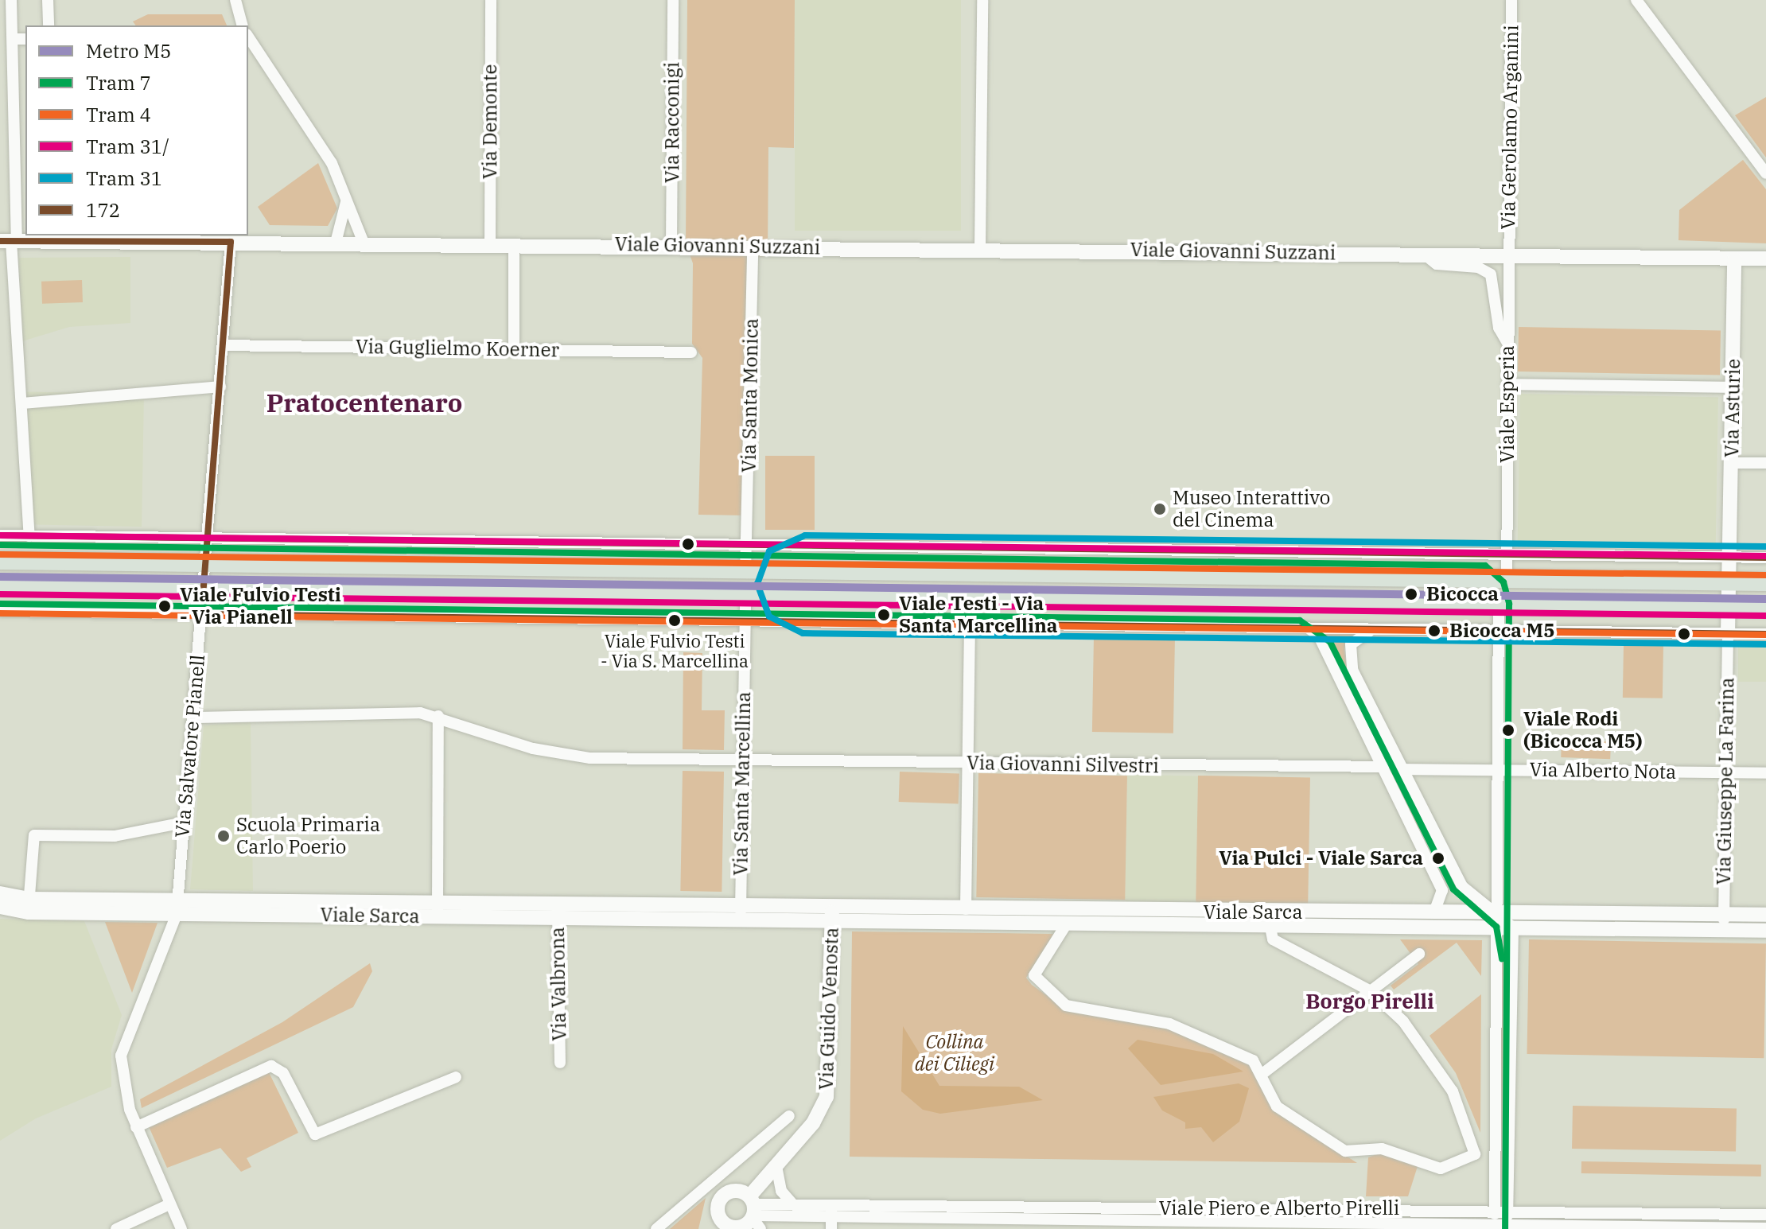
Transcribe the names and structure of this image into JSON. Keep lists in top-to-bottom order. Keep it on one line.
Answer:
{"streets":{"street":["Via Demonte","Via Racconigi","Via Gerolamo Arganini","Viale Giovanni Suzzani","Via Guglielmo Koerner","Via Santa Monica","Viale Esperia","Via Asturie","Via Salvatore Pianell","Via Giovanni Silvestri","Via Alberto Nota","Via Giuseppe La Farina","Via Santa Marcellina","Viale Sarca","Via Valbrona","Via Guido Venosta","Viale Piero e Alberto Pirelli"]},"crossings":[["Via Demonte","Viale Giovanni Suzzani"],["Via Racconigi","Viale Giovanni Suzzani"],["Via Gerolamo Arganini","Viale Giovanni Suzzani"],["Via Gerolamo Arganini","Viale Esperia"],["Viale Giovanni Suzzani","Via Santa Monica"],["Viale Giovanni Suzzani","Viale Esperia"],["Viale Giovanni Suzzani","Via Asturie"],["Viale Giovanni Suzzani","Via Salvatore Pianell"],["Via Guglielmo Koerner","Via Salvatore Pianell"],["Via Asturie","Via Giuseppe La Farina"],["Via Salvatore Pianell","Via Giovanni Silvestri"],["Via Salvatore Pianell","Viale Sarca"],["Via Giovanni Silvestri","Via Santa Marcellina"],["Via Alberto Nota","Via Giuseppe La Farina"],["Via Giuseppe La Farina","Viale Sarca"],["Via Santa Marcellina","Viale Sarca"],["Viale Sarca","Via Valbrona"],["Viale Sarca","Via Guido Venosta"],["Via Guido Venosta","Viale Piero e Alberto Pirelli"]],"districts":["Pratocentenaro","Borgo Pirelli"],"parks":["Collina dei Ciliegi"],"places":["Museo Interattivo del Cinema","Bicocca","Viale Fulvio Testi - Via Pianell","Viale Testi - Via Santa Marcellina","Viale Fulvio Testi - Via S. Marcellina","Bicocca M5","Viale Rodi (Bicocca M5)","Scuola Primaria Carlo Poerio","Via Pulci - Viale Sarca"],"lines":["transit line 172","tram line 31/","tram line 31","tram line 7","tram line 4","metro line M5"],"legend":["Metro M5","Tram 7","Tram 4","Tram 31/","Tram 31","172"]}
